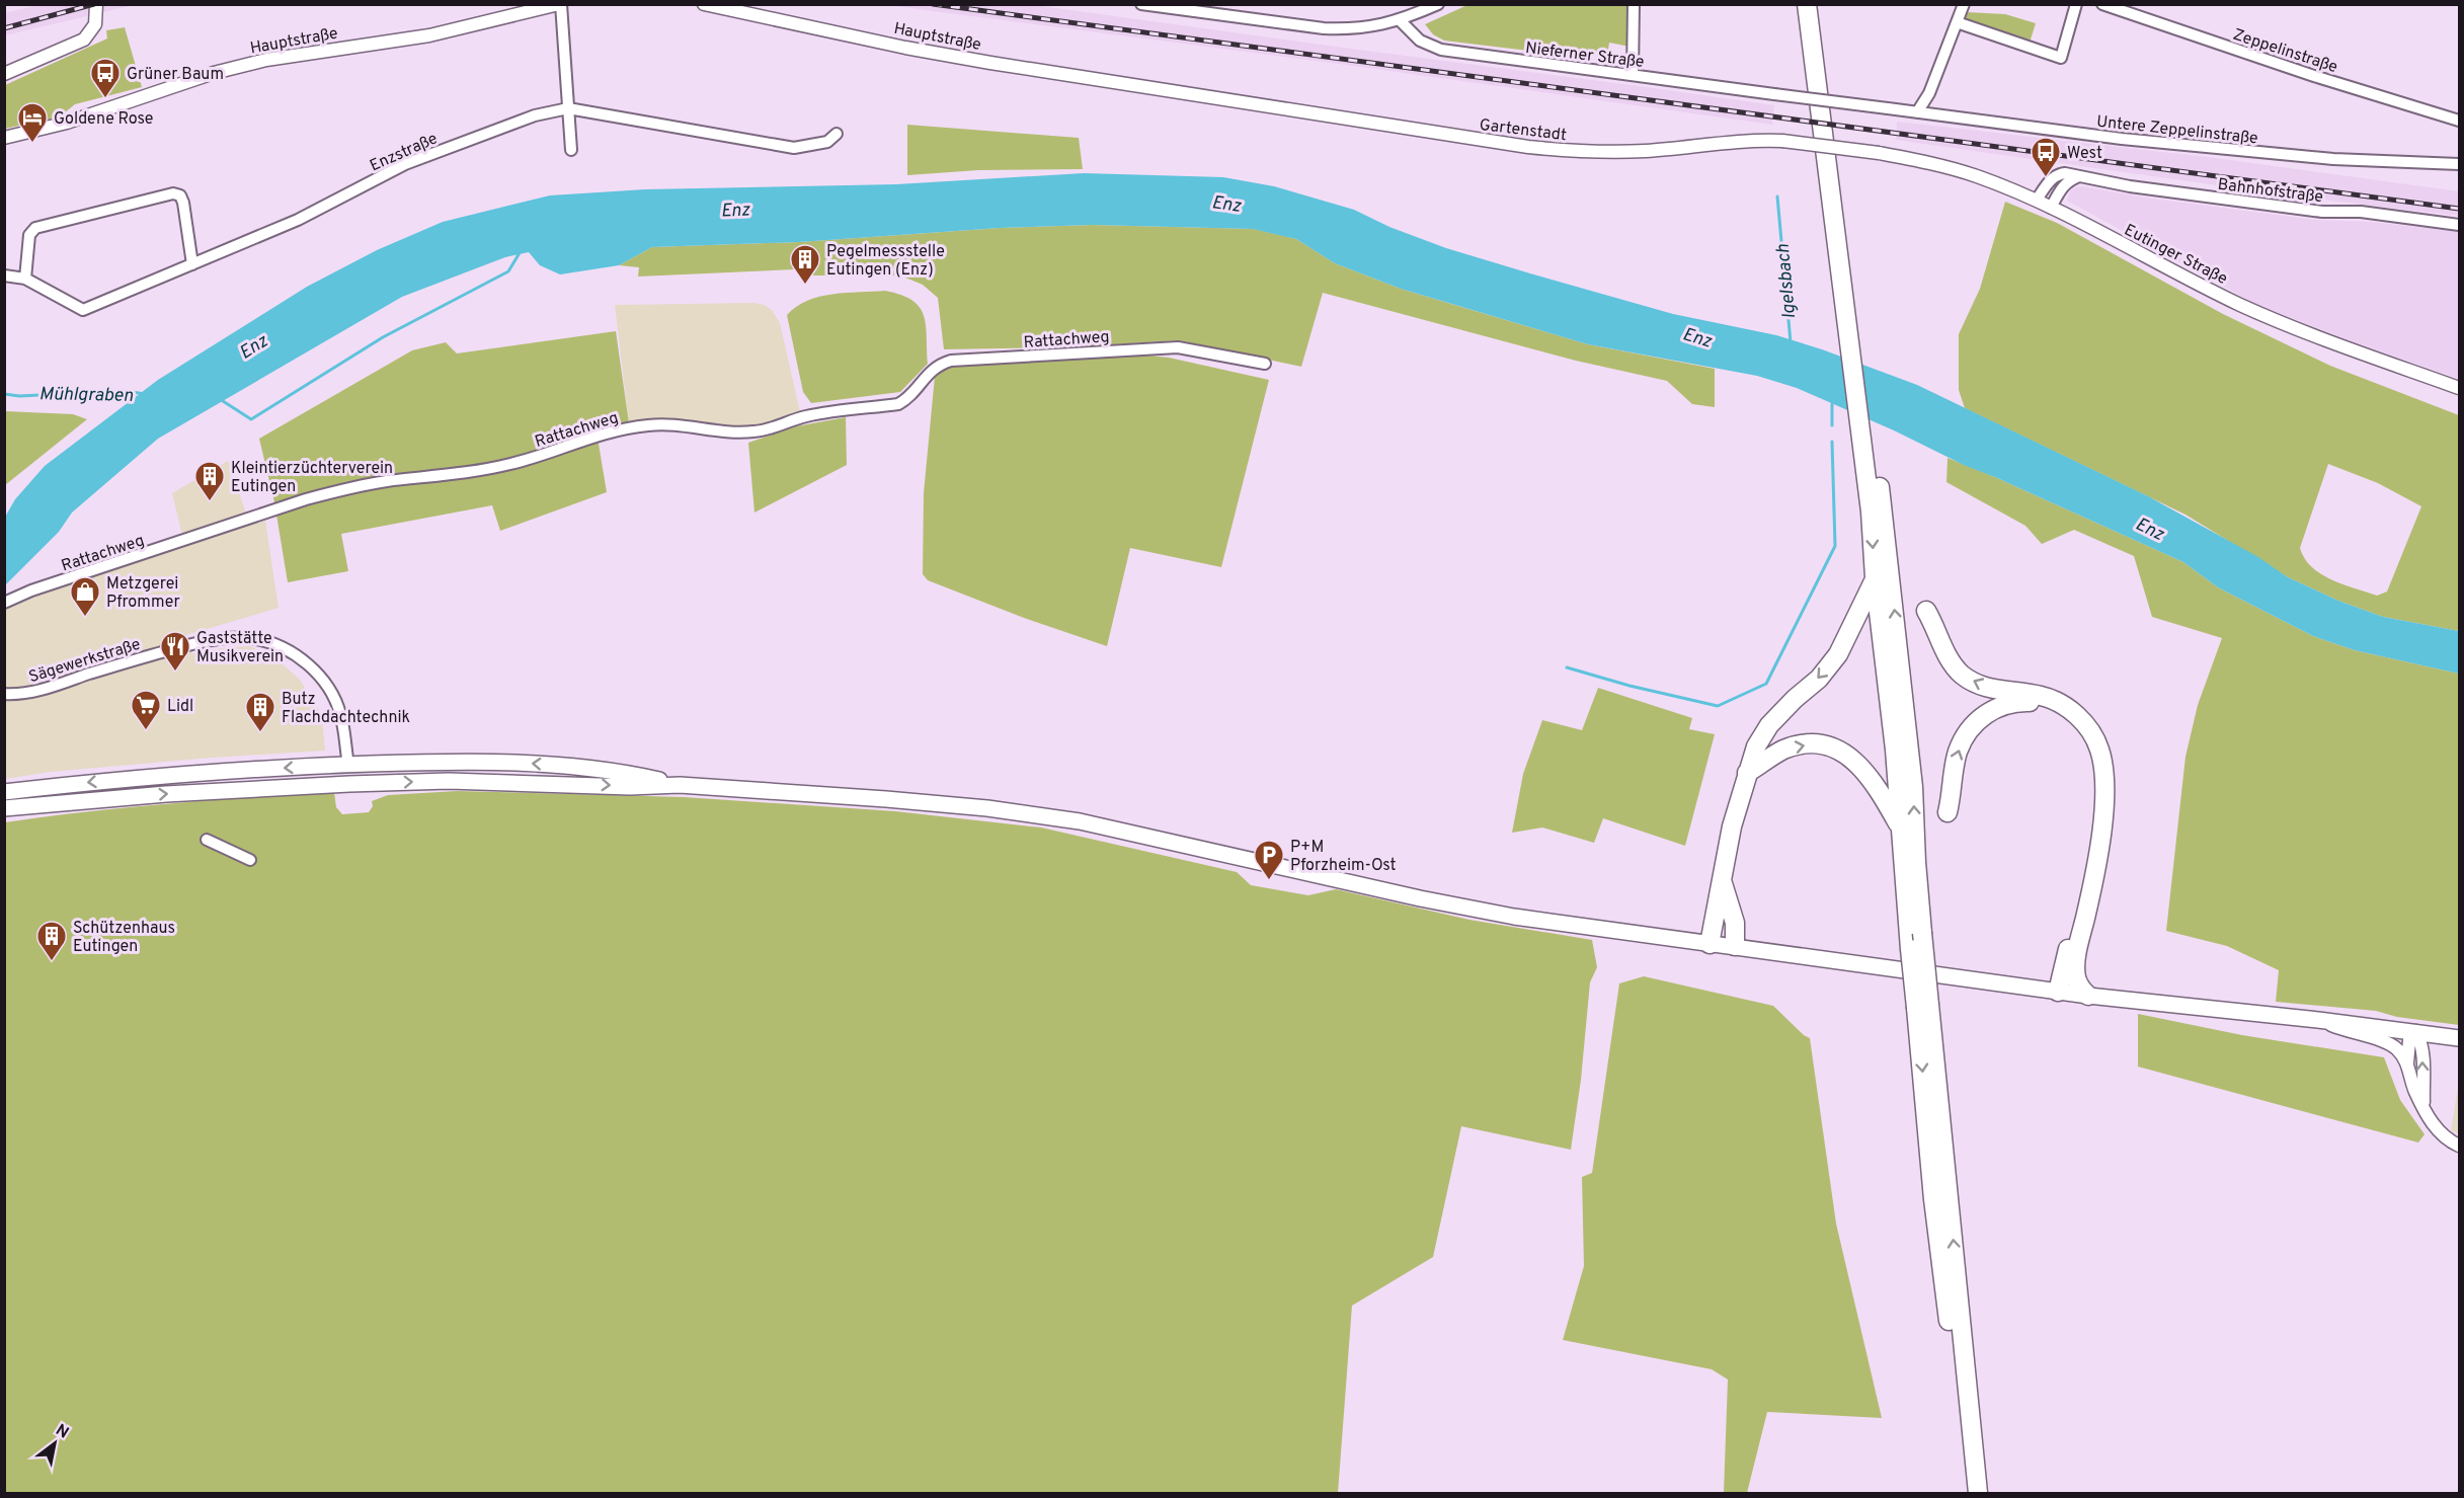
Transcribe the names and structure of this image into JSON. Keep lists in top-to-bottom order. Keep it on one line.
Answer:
{"streets":{"street":["Hauptstraße","Zeppelinstraße","Nieferner Straße","Gartenstadt","Untere Zeppelinstraße","Enzstraße","Bahnhofstraße","Eutinger Straße","Rattachweg","Sägewerkstraße"]},"crossings":[["Hauptstraße","Gartenstadt"],["Nieferner Straße","Untere Zeppelinstraße"],["Gartenstadt","Eutinger Straße"],["Bahnhofstraße","Eutinger Straße"]],"water":["Enz","Igelsbach","Mühlgraben"],"places":{"bus stop":["Grüner Baum","West"],"hotel":["Goldene Rose"],"building":["Pegelmessstelle Eutingen (Enz)","Kleintierzüchterverein Eutingen","Butz Flachdachtechnik","Schützenhaus Eutingen"],"shop":["Metzgerei Pfrommer"],"restaurant":["Gaststätte Musikverein"],"supermarket":["Lidl"],"parking":["P+M Pforzheim-Ost"]},"north":"top right"}
